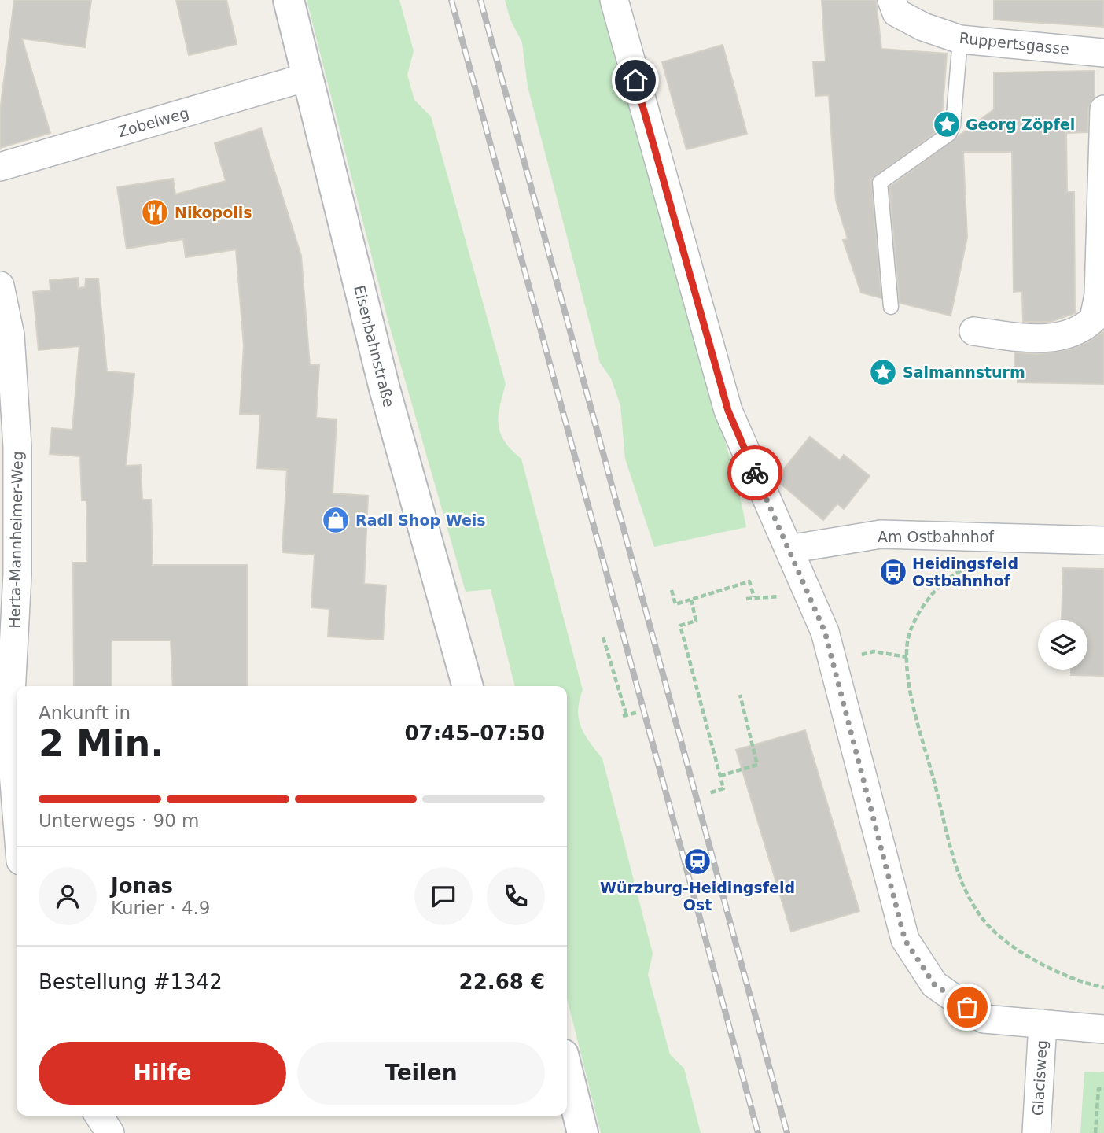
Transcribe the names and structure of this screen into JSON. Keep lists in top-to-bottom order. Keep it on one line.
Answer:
{"streets":{"street":["Ruppertsgasse","Zobelweg","Eisenbahnstraße","Am Ostbahnhof","Herta-Mannheimer-Weg","Glacisweg"]},"crossings":[["Zobelweg","Eisenbahnstraße"]],"places":{"place":["Georg Zöpfel","Salmannsturm"],"restaurant":["Nikopolis"],"shop":["Radl Shop Weis"],"bus stop":["Heidingsfeld Ostbahnhof"],"station":["Würzburg-Heidingsfeld Ost"]},"page":{"heading":["2 Min.","Ankunft in","07:45–07:50"],"panel":["Jonas","Kurier · 4.9","Bestellung #1342","22.68 €"],"bar":"Unterwegs · 90 m","buttons":["Hilfe","Teilen"]}}
